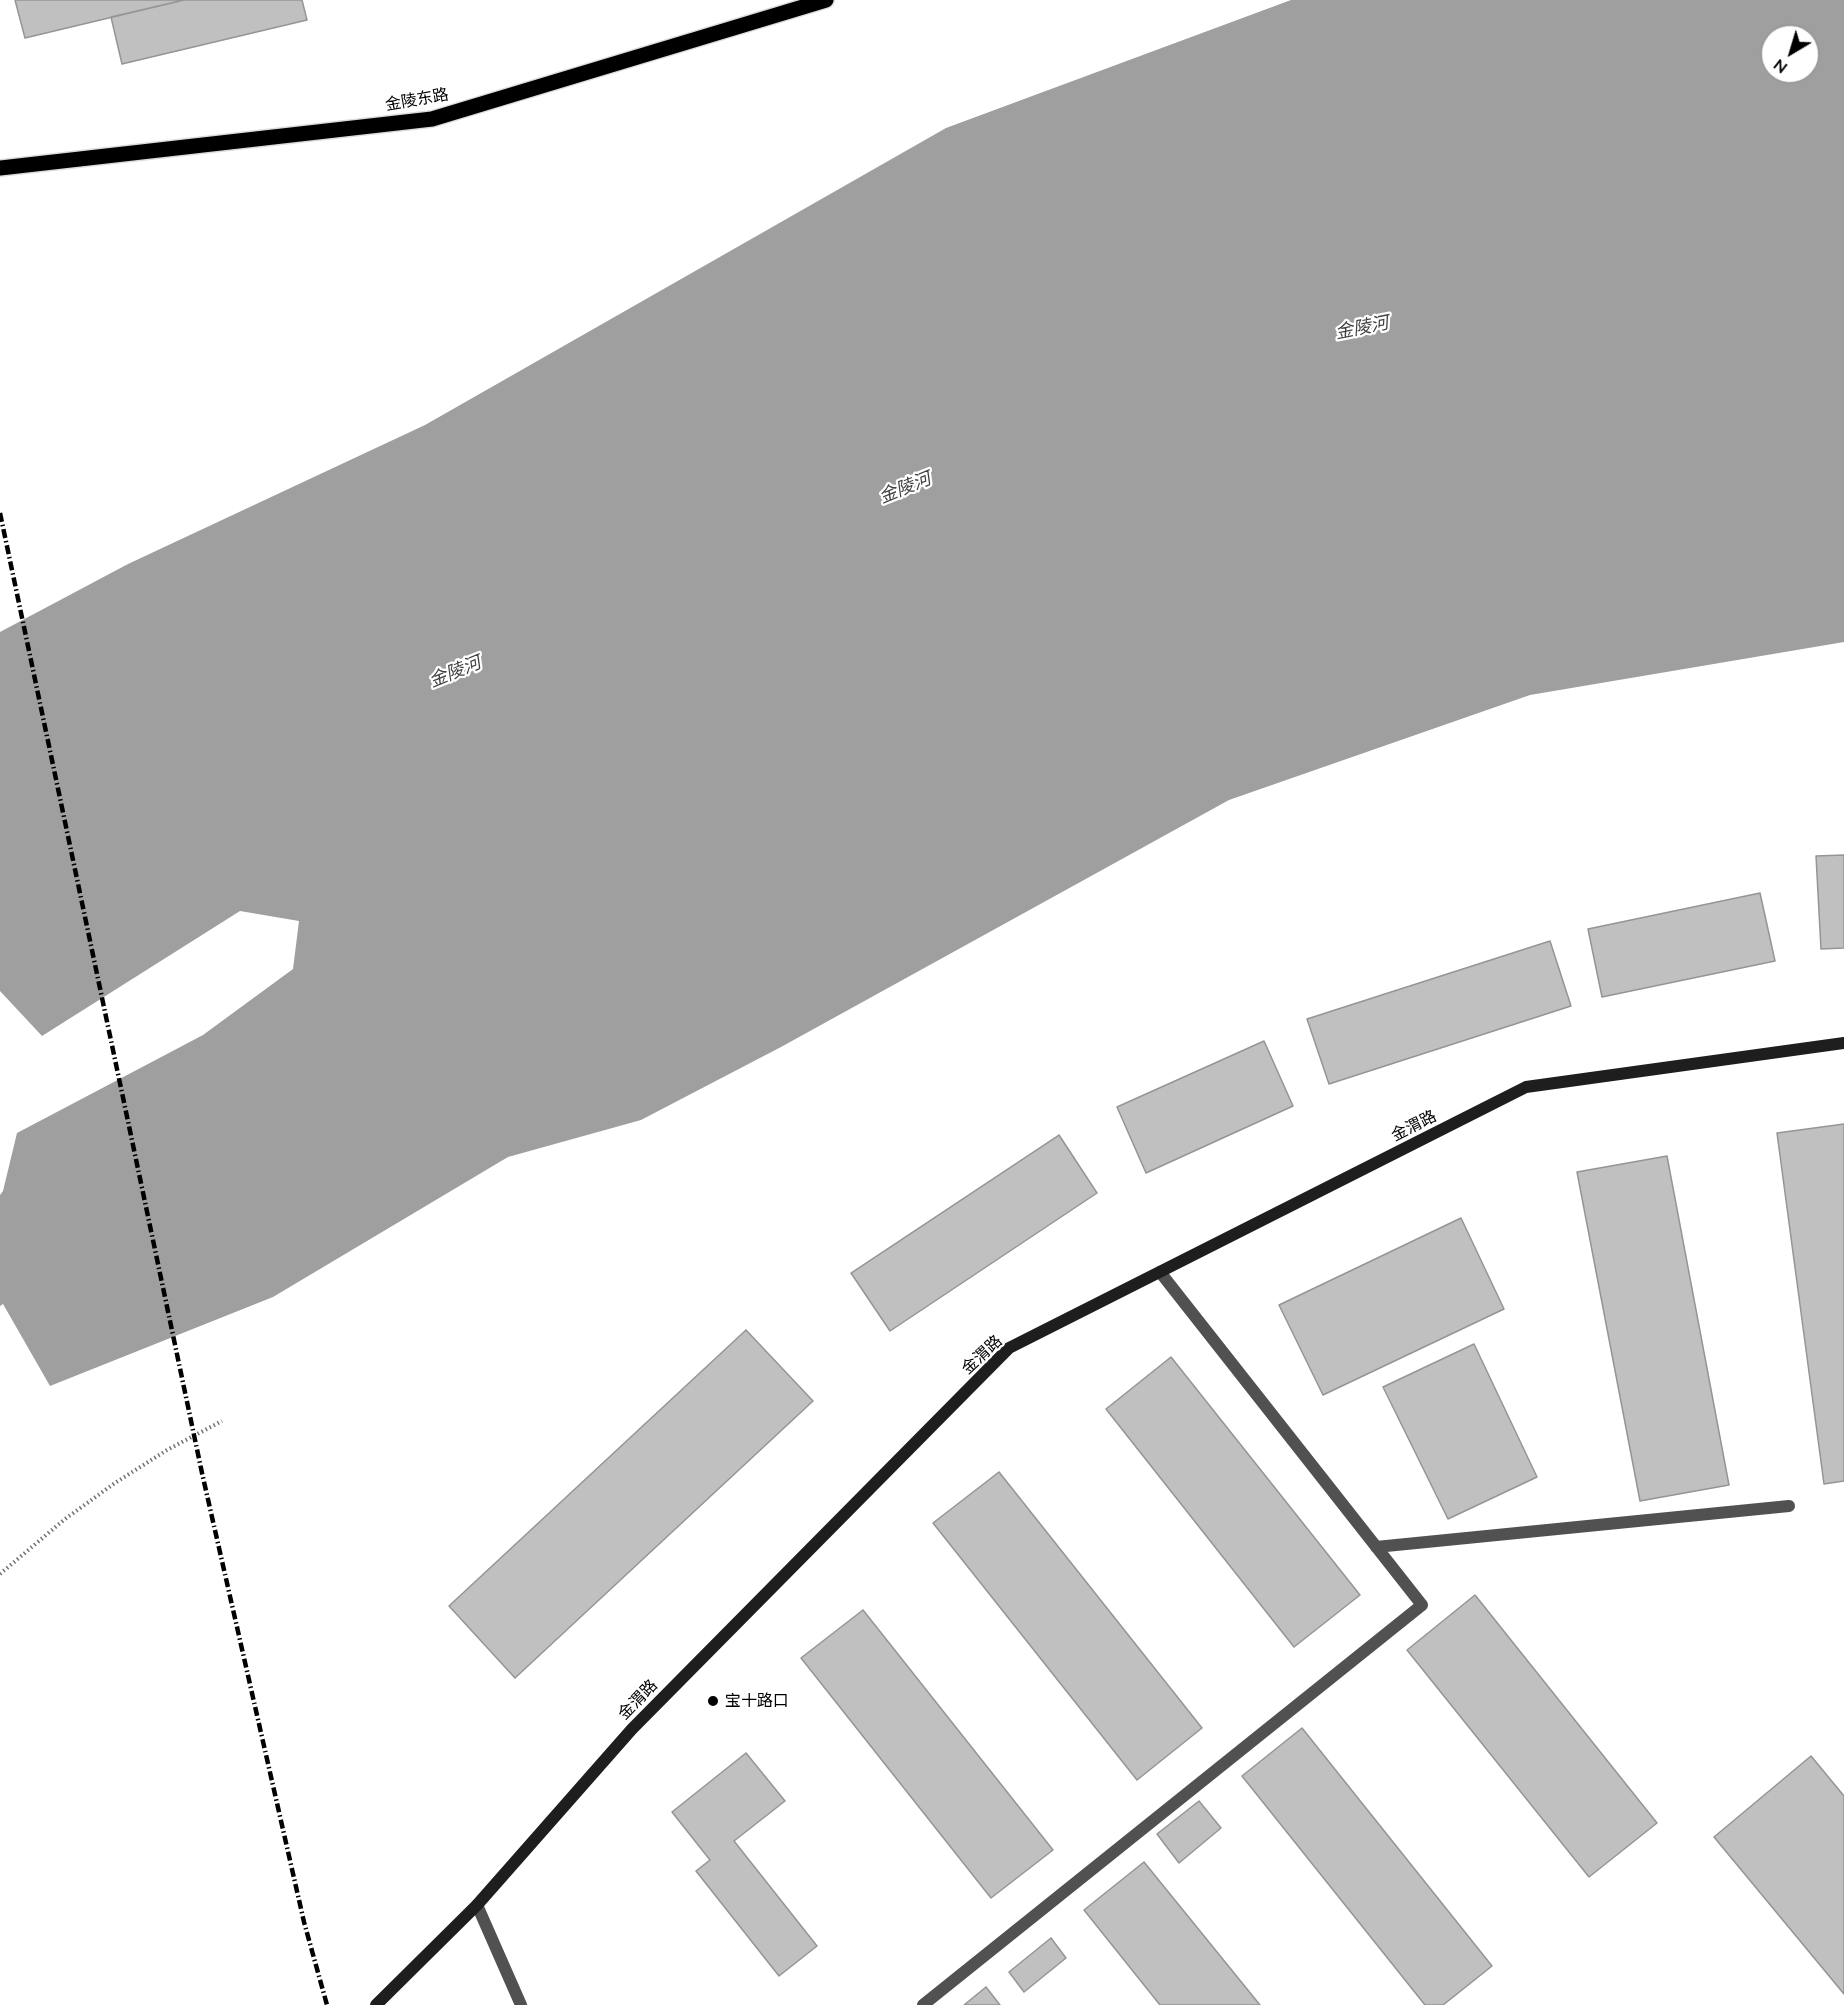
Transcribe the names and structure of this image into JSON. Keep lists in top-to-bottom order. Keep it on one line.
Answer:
{"streets":{"main road":["金陵东路","金渭路"]},"water":["金陵河"],"places":["宝十路口"],"north":"bottom left"}
